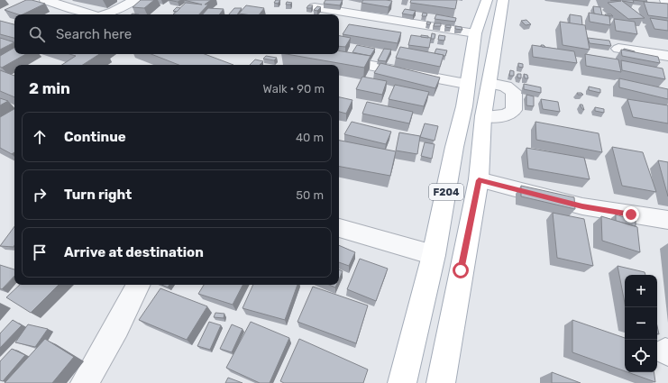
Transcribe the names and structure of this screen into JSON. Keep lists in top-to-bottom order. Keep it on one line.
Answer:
{"streets":{"main road":["F204"]},"page":{"search":"Search here","heading":["2 min","Walk · 90 m"],"list":[["Continue","40 m"],["Turn right","50 m"],"Arrive at destination"],"map_buttons":["+","−"]}}
